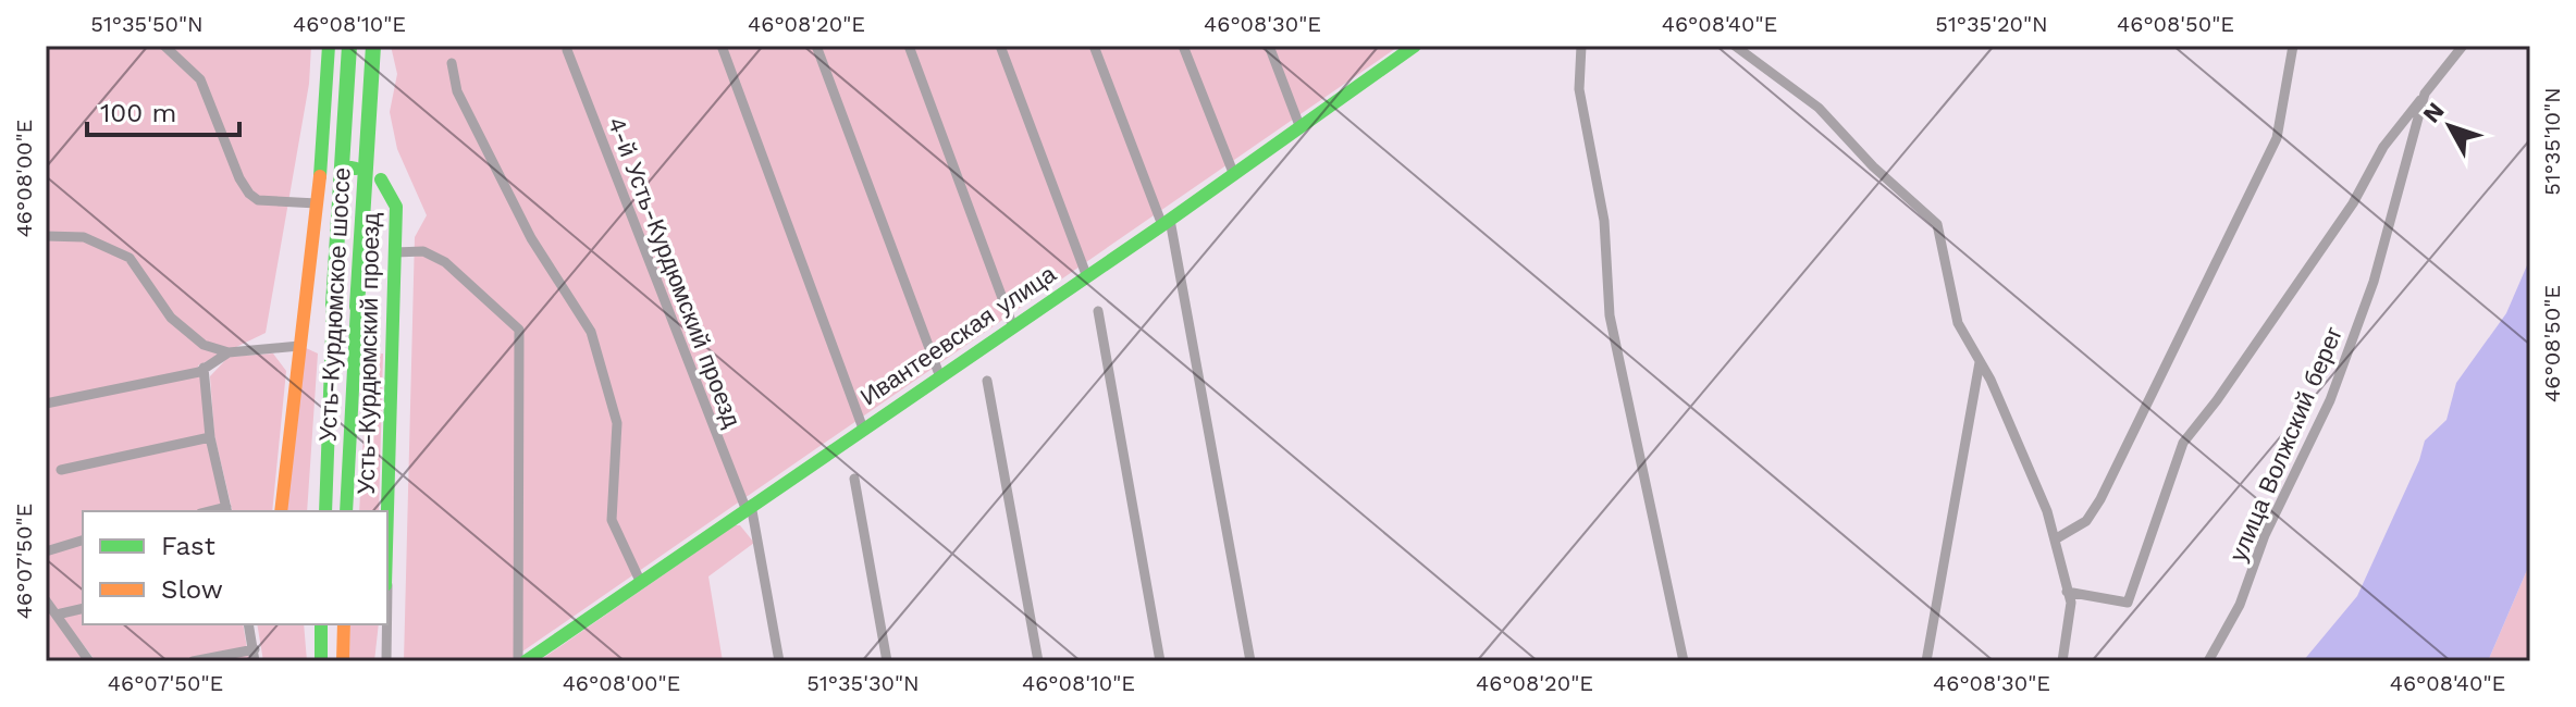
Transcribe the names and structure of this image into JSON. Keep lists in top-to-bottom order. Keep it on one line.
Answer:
{"streets":{"street":["4-й Усть-Курдюмский проезд","Усть-Курдюмское шоссе","Ивантеевская улица","Усть-Курдюмский проезд","улица Волжский берег"]},"crossings":[["4-й Усть-Курдюмский проезд","Ивантеевская улица"]],"legend":["Fast","Slow"],"scale_bar":"100 m","north":"top left","coordinates":["51°35'50\"N","46°08'10\"E","46°08'20\"E","46°08'30\"E","46°08'40\"E","51°35'20\"N","46°08'50\"E","51°35'10\"N","46°08'00\"E","46°07'50\"E","51°35'30\"N"]}
